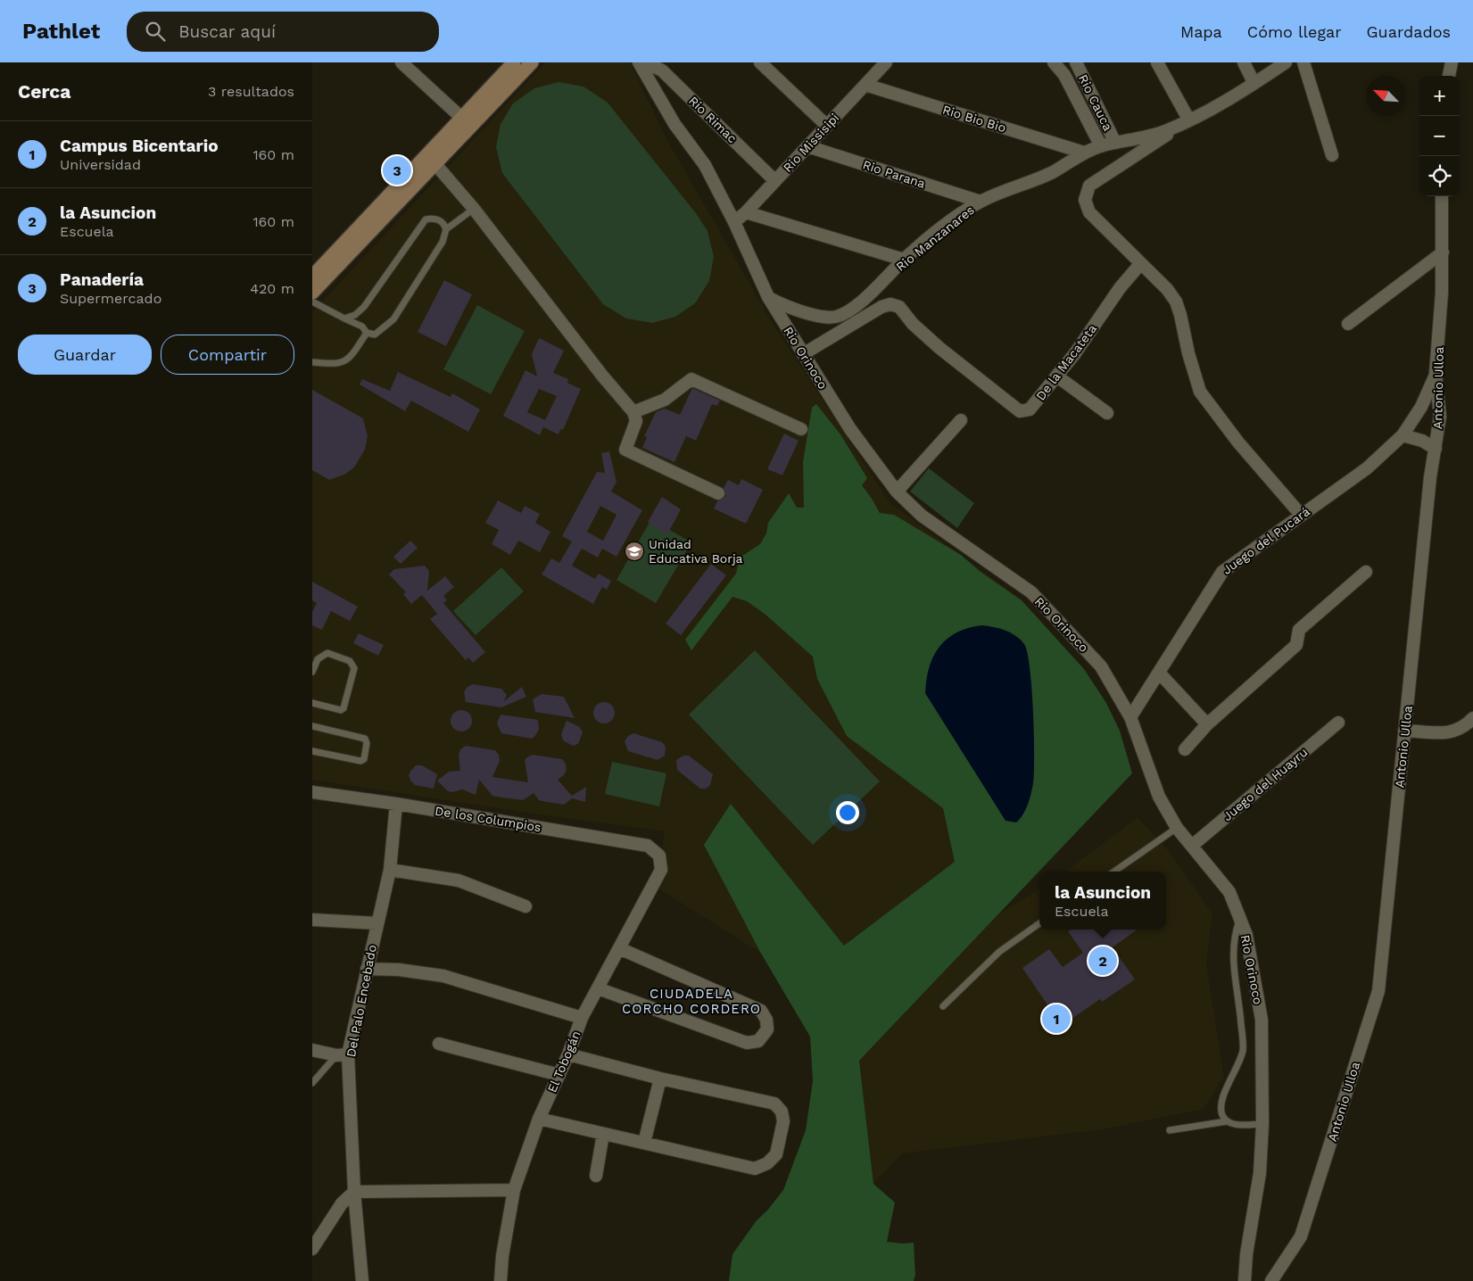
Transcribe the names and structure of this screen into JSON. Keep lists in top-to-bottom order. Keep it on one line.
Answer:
{"streets":{"street":["Rio Cauca","Rio Bio Bio","Rio Rimac","Rio Missisipi","Rio Parana","Rio Manzanares","Rio Orinoco","De la Macateta","Antonio Ulloa","Juego del Pucará","Juego del Huayru","De los Columpios","Del Palo Encebado","El Tobogán"]},"crossings":[["Rio Cauca","Rio Manzanares"],["Rio Bio Bio","Rio Missisipi"],["Rio Bio Bio","Rio Manzanares"],["Rio Rimac","Rio Missisipi"],["Rio Missisipi","Rio Parana"],["Rio Missisipi","Rio Orinoco"],["Rio Parana","Rio Manzanares"],["Rio Manzanares","Rio Orinoco"],["Rio Orinoco","De la Macateta"],["Rio Orinoco","Juego del Pucará"],["Rio Orinoco","Juego del Huayru"],["Antonio Ulloa","Juego del Pucará"],["De los Columpios","Del Palo Encebado"],["De los Columpios","El Tobogán"]],"districts":["CIUDADELA CORCHO CORDERO"],"places":{"school or university":["Unidad Educativa Borja"]},"north":"top left","page":{"header":"Pathlet","search":"Buscar aquí","nav":["Mapa","Cómo llegar","Guardados"],"heading":["Cerca","3 resultados"],"map_buttons":["+","−"],"list":[{"mark":"1","name":"Campus Bicentario","note":"Universidad","value":"160 m"},{"mark":"2","name":"la Asuncion","note":"Escuela","value":"160 m"},{"mark":"3","name":"Panadería","note":"Supermercado","value":"420 m"}],"pins":["3","2","1"],"buttons":["Guardar","Compartir"],"popup":["la Asuncion","Escuela"]}}
